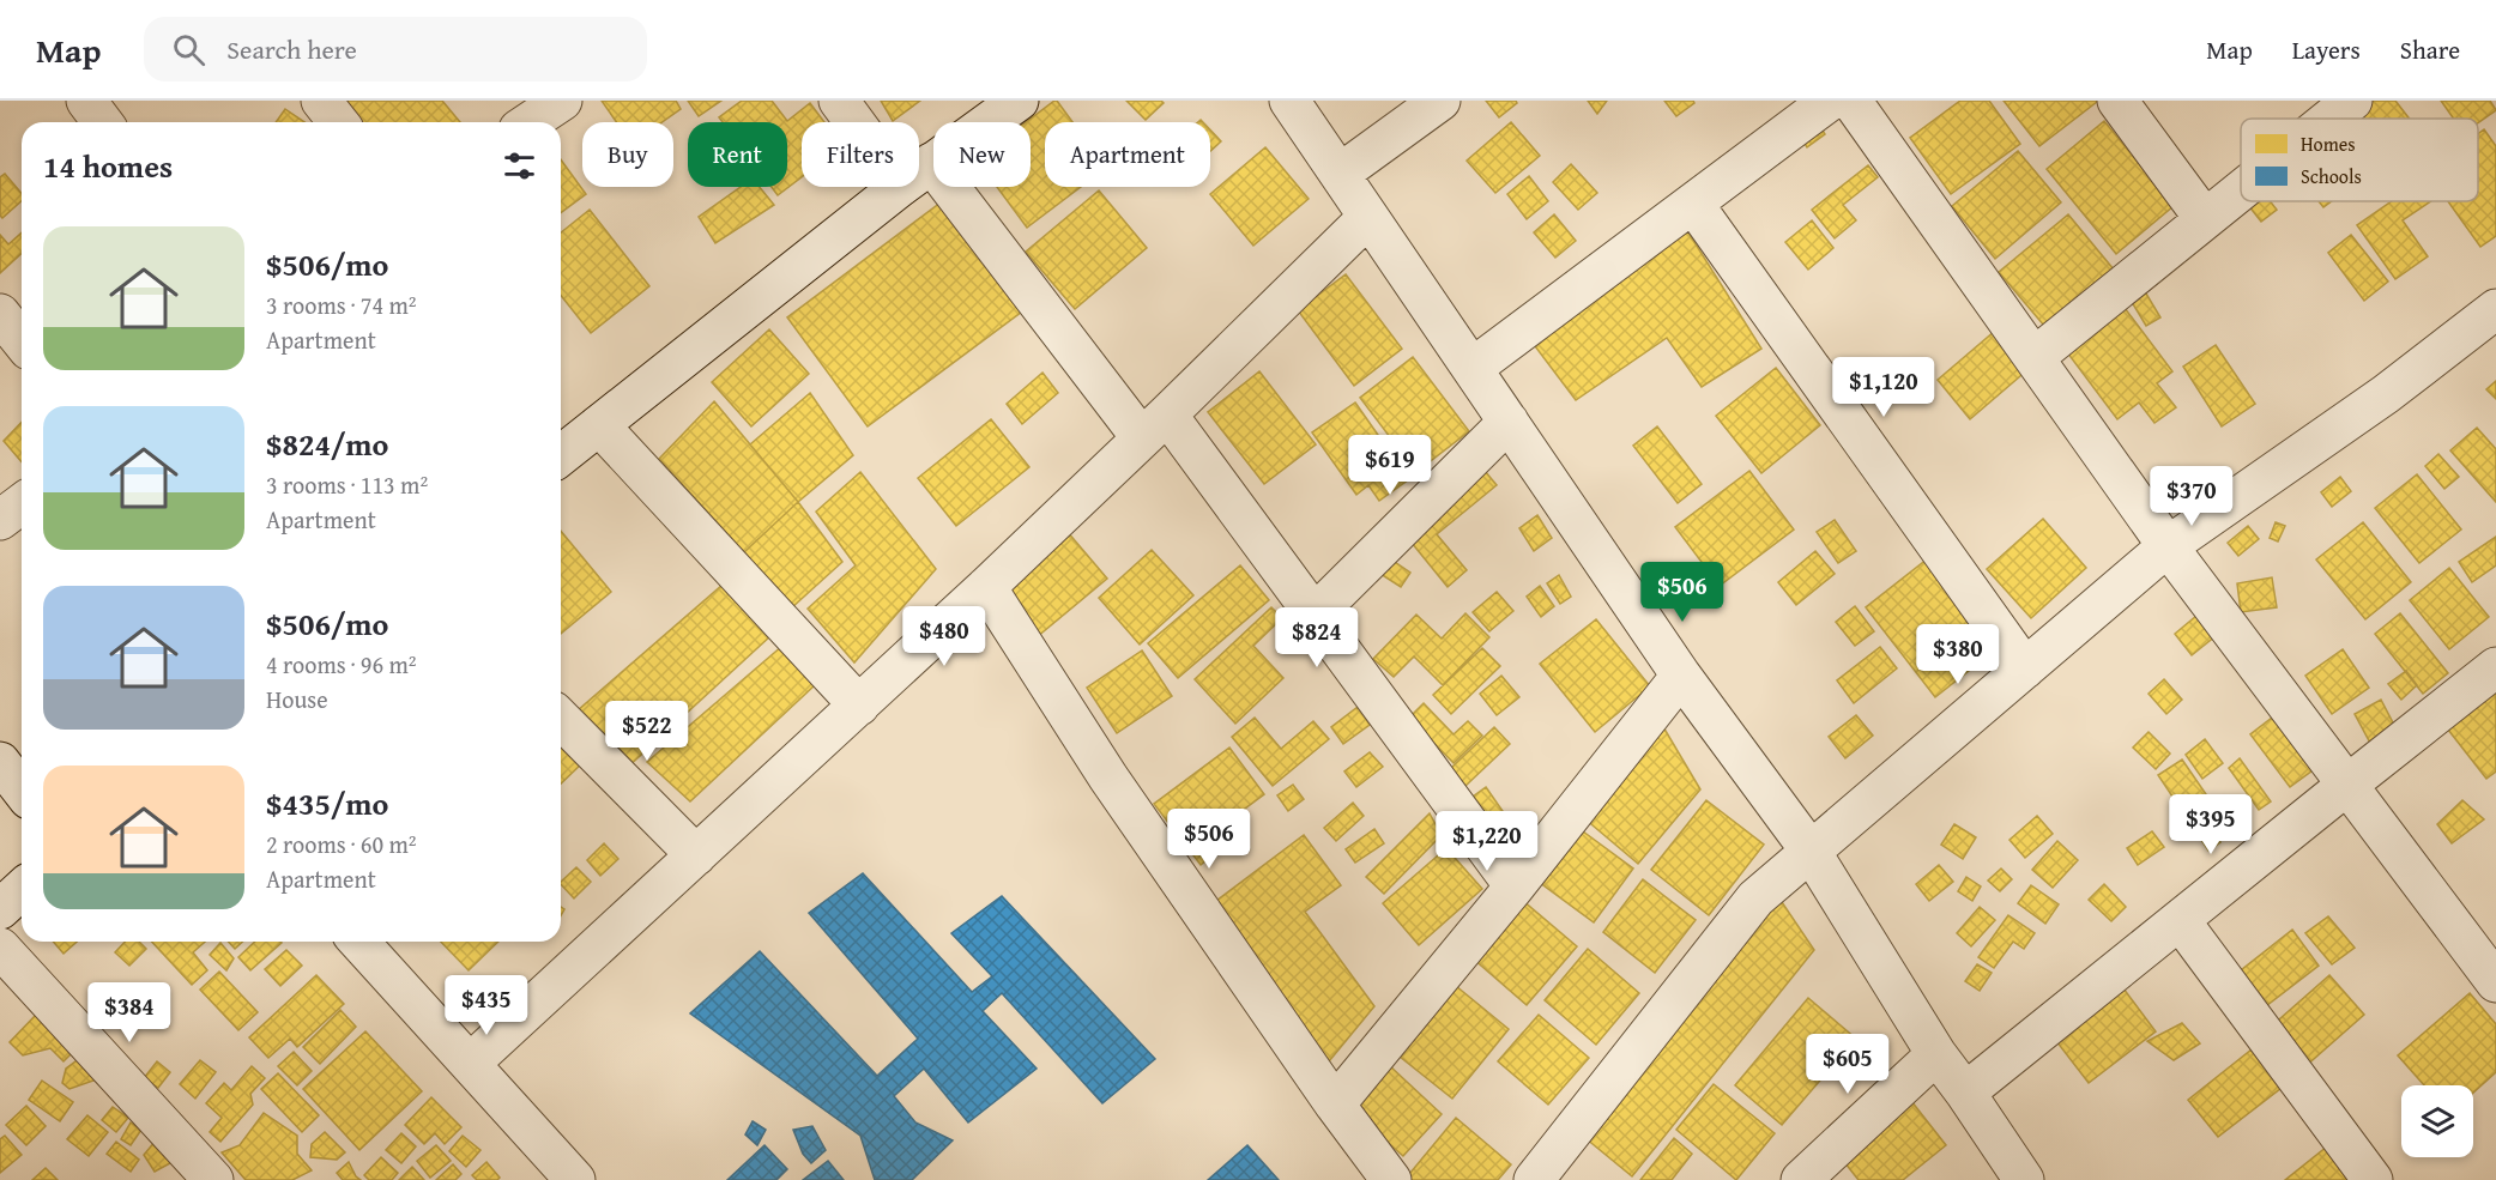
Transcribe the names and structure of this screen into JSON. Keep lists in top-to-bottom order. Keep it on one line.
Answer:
{"legend":["Homes","Schools"],"page":{"header":"Map","search":"Search here","nav":["Map","Layers","Share"],"chip":["Buy","Rent","Filters","New","Apartment"],"heading":"14 homes","list":[{"name":"$506/mo","note":"3 rooms · 74 m² · Apartment"},{"name":"$824/mo","note":"3 rooms · 113 m² · Apartment"},{"name":"$506/mo","note":"4 rooms · 96 m² · House"},{"name":"$435/mo","note":"2 rooms · 60 m² · Apartment"}],"price":["$1,120","$619","$370","$506","$480","$824","$380","$522","$395","$506","$1,220","$435","$384","$605"]}}
